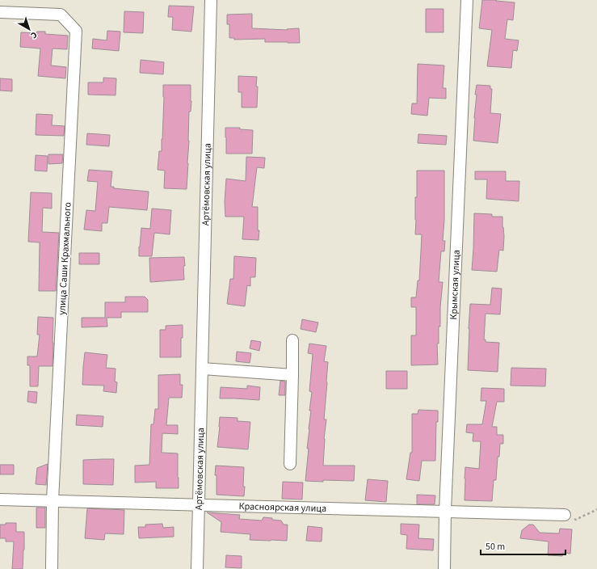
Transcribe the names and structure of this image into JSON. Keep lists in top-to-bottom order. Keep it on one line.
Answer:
{"streets":{"street":["Артёмовская улица","улица Саши Крахмального","Крымская улица","Красноярская улица"]},"crossings":[["Артёмовская улица","Красноярская улица"],["улица Саши Крахмального","Красноярская улица"],["Крымская улица","Красноярская улица"]],"scale_bar":"50 m","north":"bottom right"}
